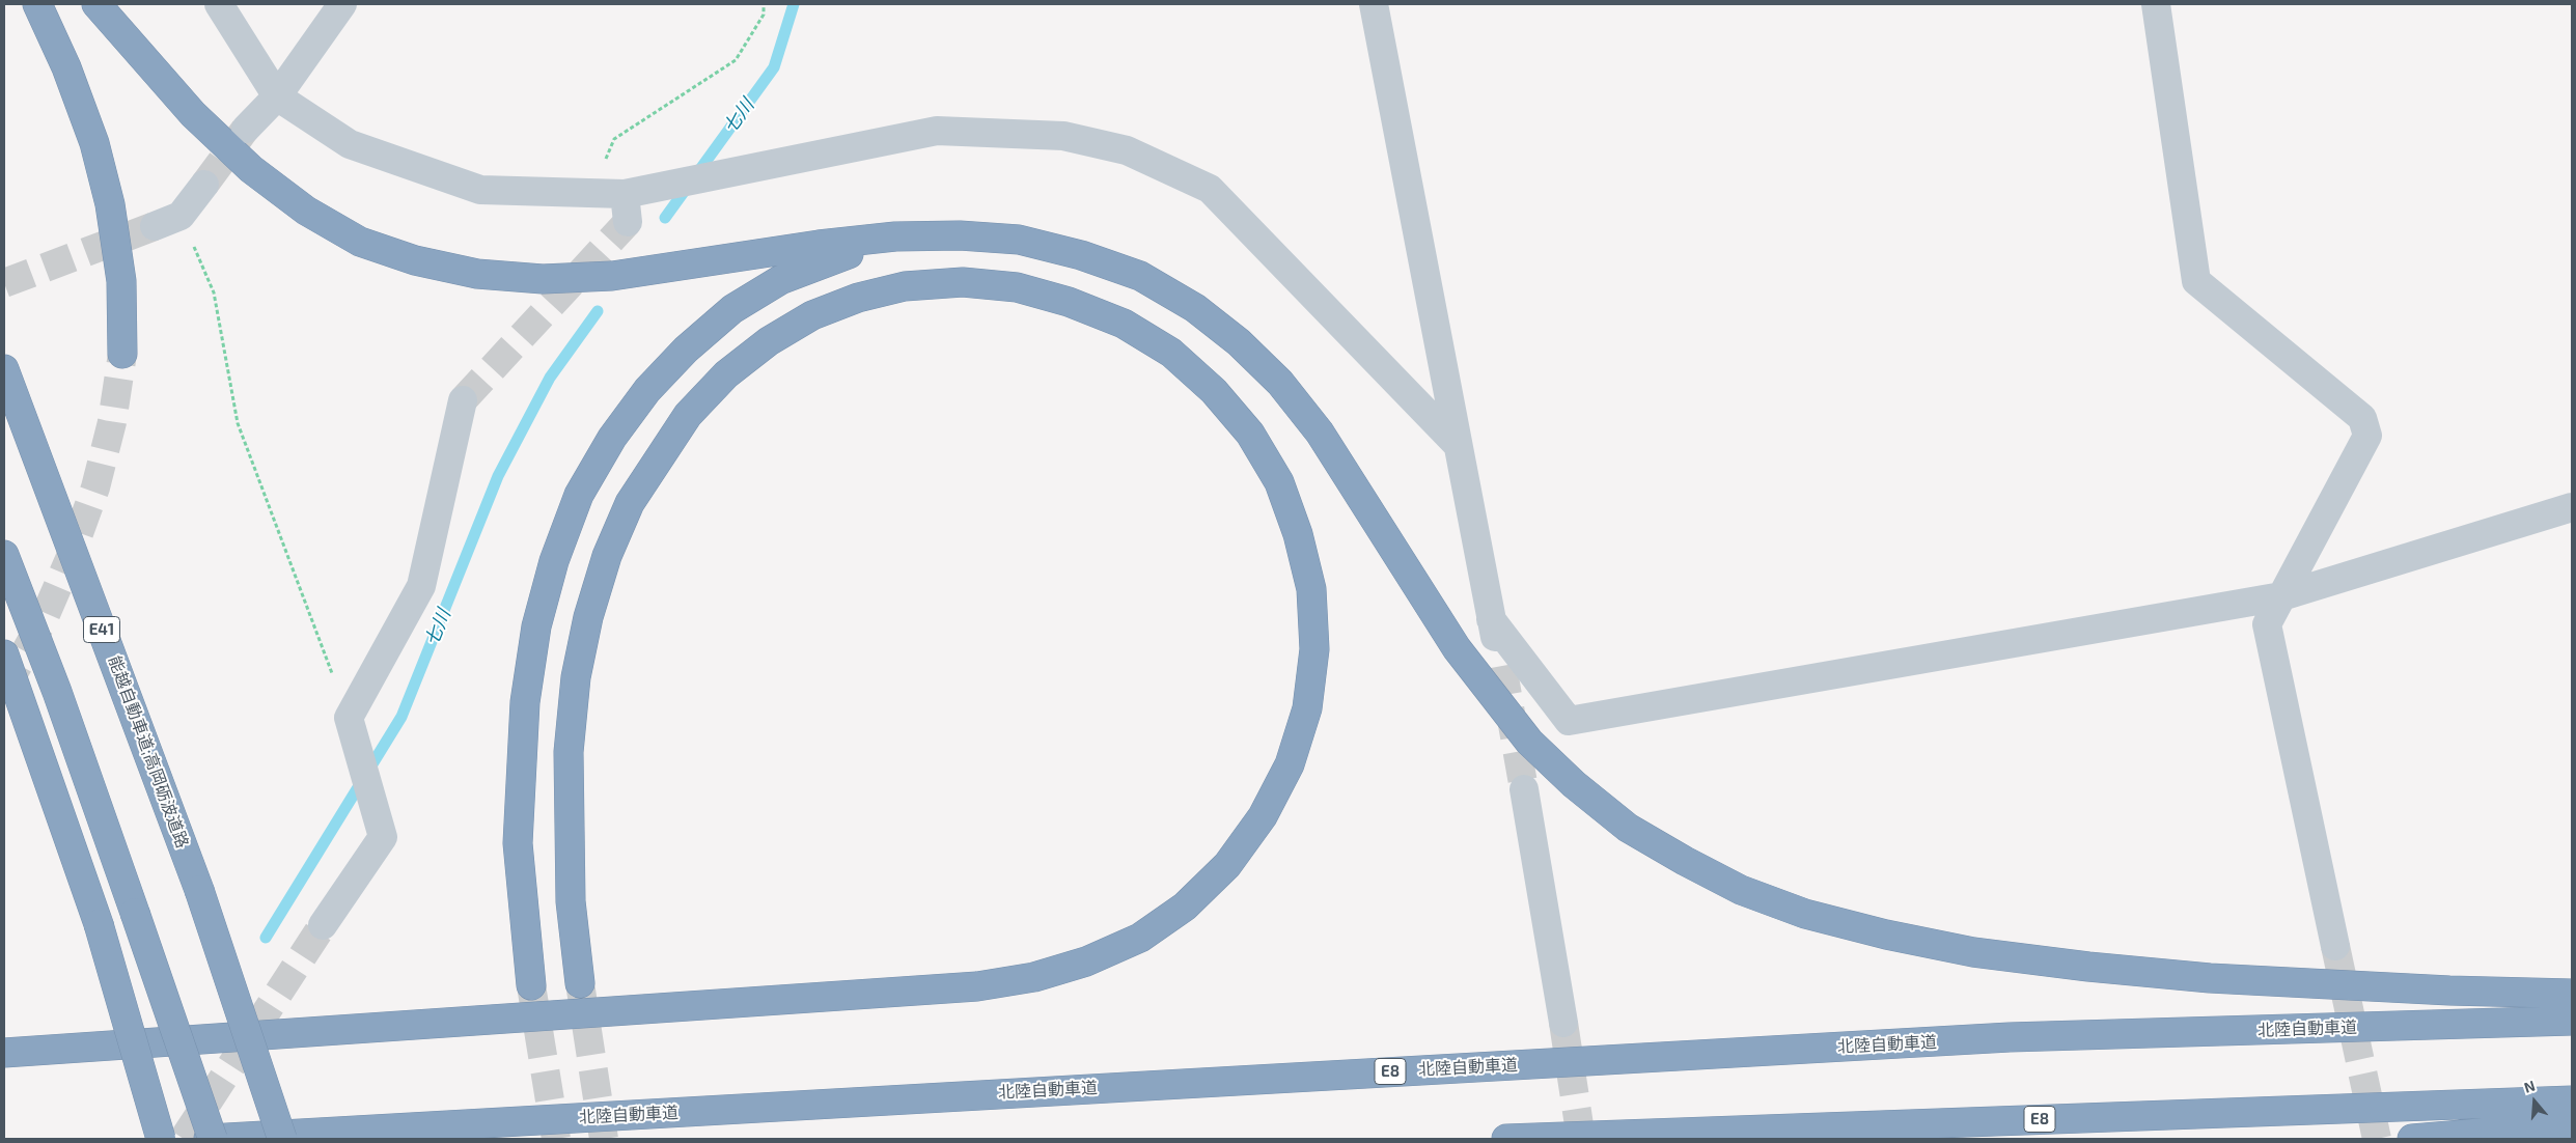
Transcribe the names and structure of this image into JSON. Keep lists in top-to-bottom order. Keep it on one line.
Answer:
{"streets":{"highway":["E41","能越自動車道;高岡砺波道路","北陸自動車道","E8"]},"water":["七川"],"north":"top"}
